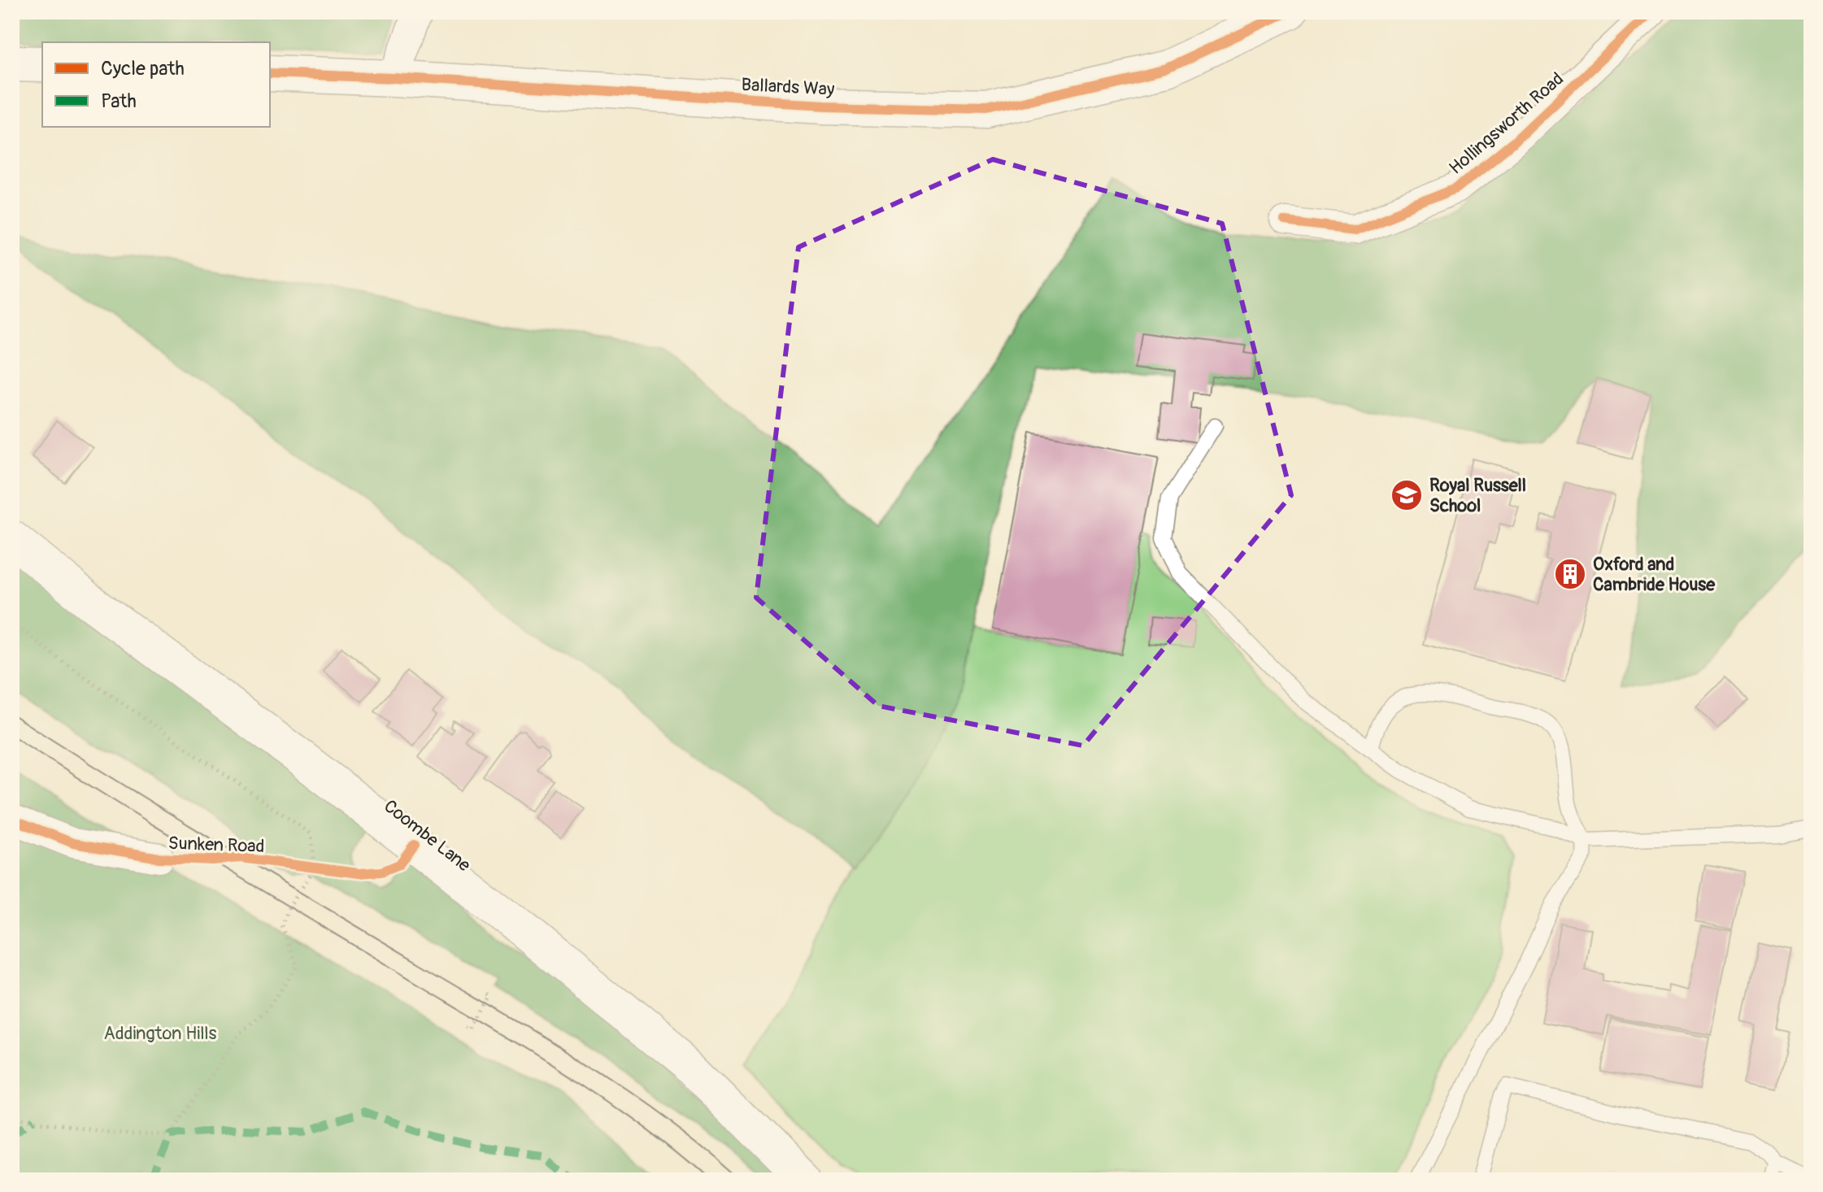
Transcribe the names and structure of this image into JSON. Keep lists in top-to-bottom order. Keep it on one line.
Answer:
{"streets":{"street":["Ballards Way","Hollingsworth Road","Coombe Lane","Sunken Road"]},"parks":["Addington Hills"],"places":{"school or university":["Royal Russell School"],"building":["Oxford and Cambride House"]},"legend":["Cycle path","Path"]}
